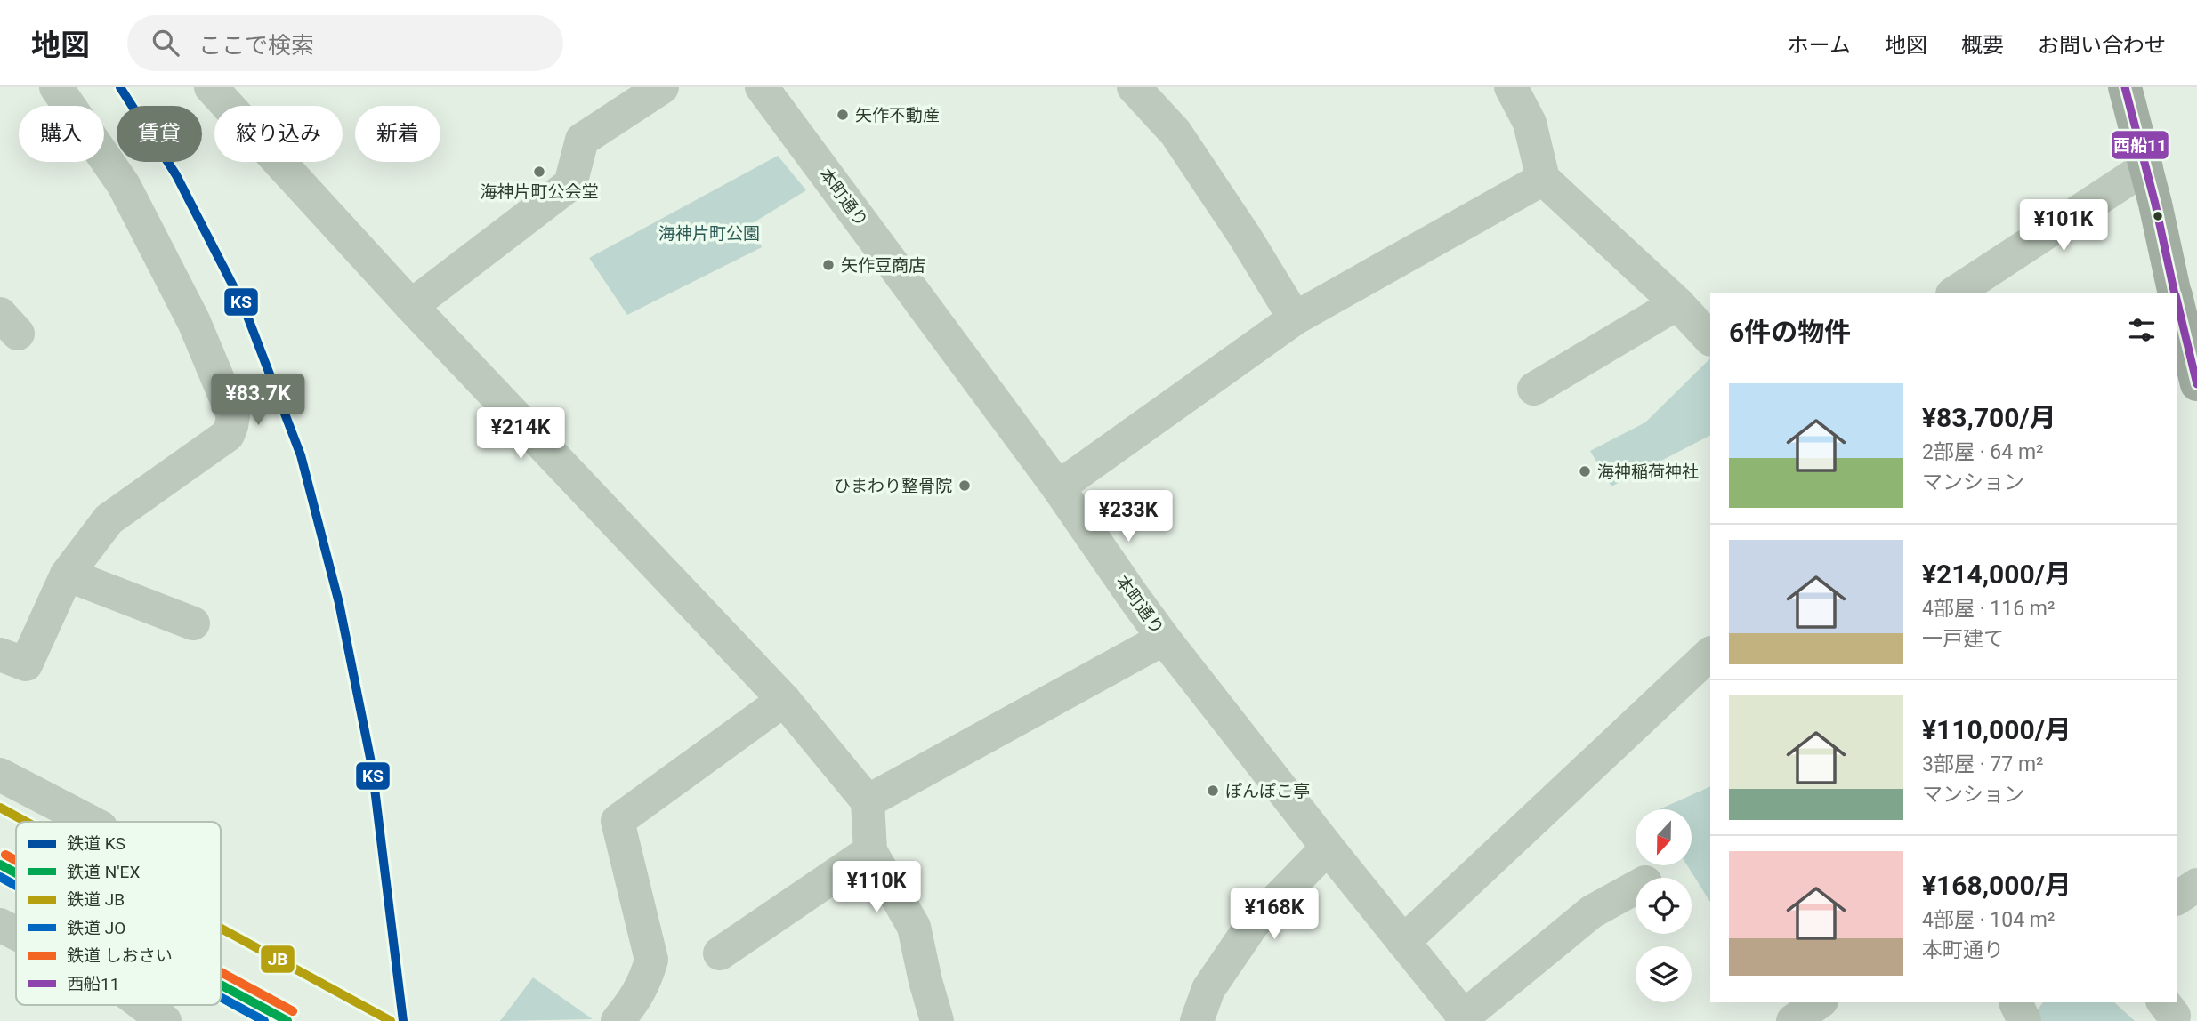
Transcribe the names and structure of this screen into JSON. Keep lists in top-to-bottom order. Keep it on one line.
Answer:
{"streets":{"street":["本町通り"]},"parks":["海神片町公園"],"places":["矢作不動産","海神片町公会堂","矢作豆商店","海神稲荷神社","ひまわり整骨院","ぽんぽこ亭"],"lines":["rail line KS","transit line 西船11","rail line JB","rail line しおさい","rail line N'EX","rail line JO"],"legend":["鉄道 KS","鉄道 N'EX","鉄道 JB","鉄道 JO","鉄道 しおさい","西船11"],"north":"bottom","page":{"header":"地図","search":"ここで検索","nav":["ホーム","地図","概要","お問い合わせ"],"chip":["購入","賃貸","絞り込み","新着"],"price":["¥101K","¥83.7K","¥214K","¥233K","¥110K","¥168K"],"heading":"6件の物件","list":[{"name":"¥83,700/月","note":"2部屋 · 64 m² · マンション"},{"name":"¥214,000/月","note":"4部屋 · 116 m² · 一戸建て"},{"name":"¥110,000/月","note":"3部屋 · 77 m² · マンション"},{"name":"¥168,000/月","note":"4部屋 · 104 m² · 本町通り"}]}}
